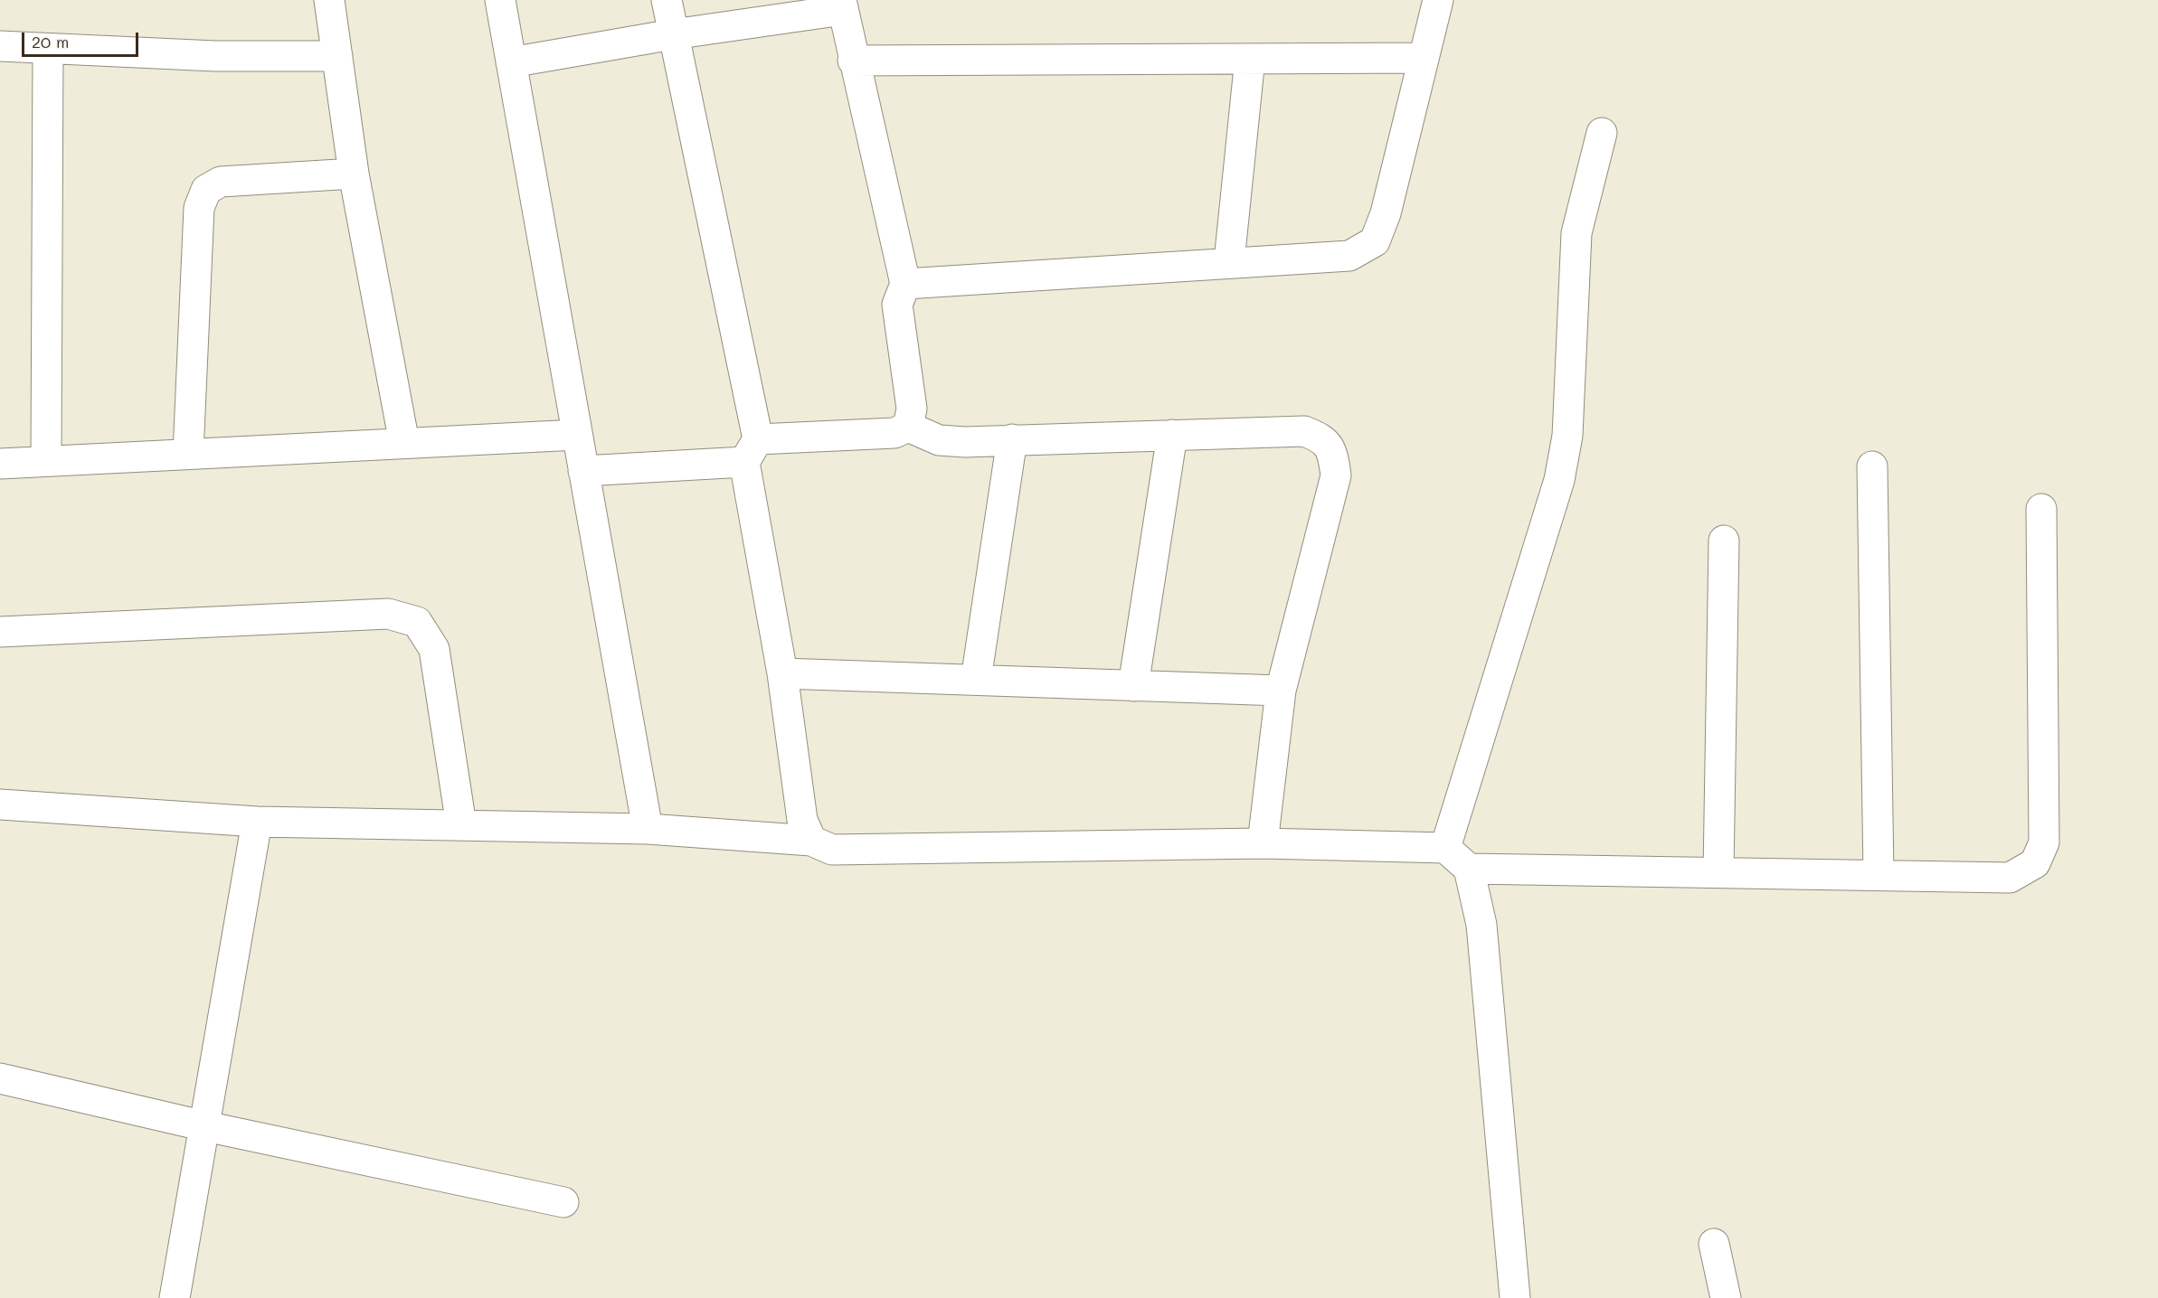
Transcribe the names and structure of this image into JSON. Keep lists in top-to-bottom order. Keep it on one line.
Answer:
{"scale_bar":"20 m"}
